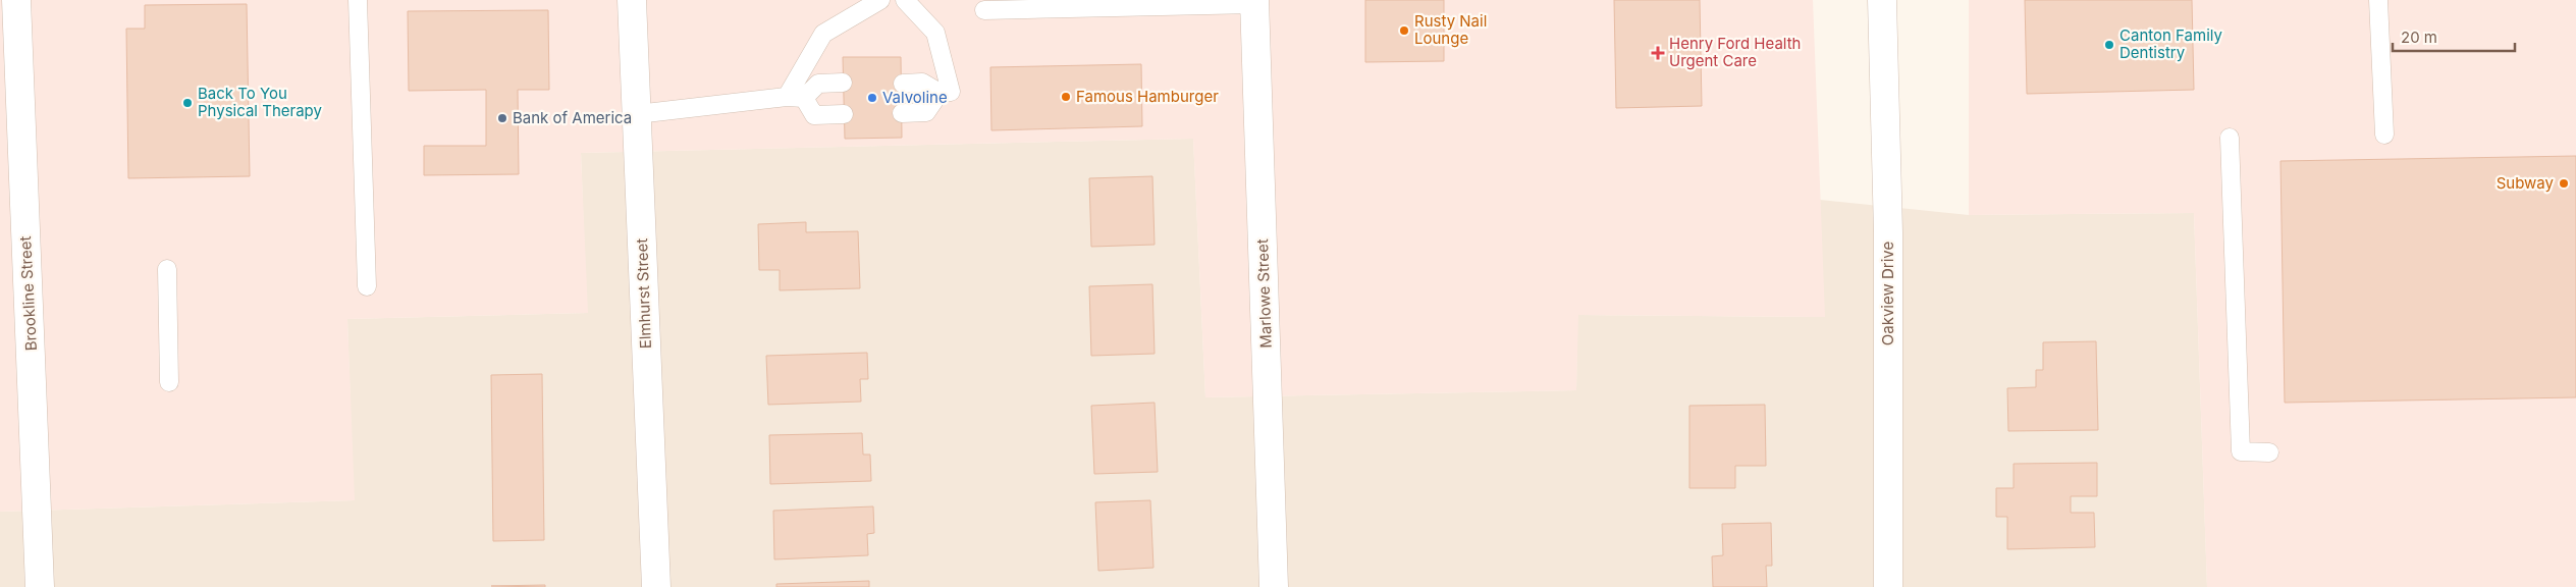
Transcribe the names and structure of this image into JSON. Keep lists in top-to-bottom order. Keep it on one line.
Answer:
{"streets":{"street":["Brookline Street","Elmhurst Street","Marlowe Street","Oakview Drive"]},"places":{"other":["Rusty Nail Lounge","Canton Family Dentistry","Famous Hamburger","Valvoline","Back To You Physical Therapy","Bank of America","Subway"],"health":["Henry Ford Health Urgent Care"]},"scale_bar":"20 m"}
